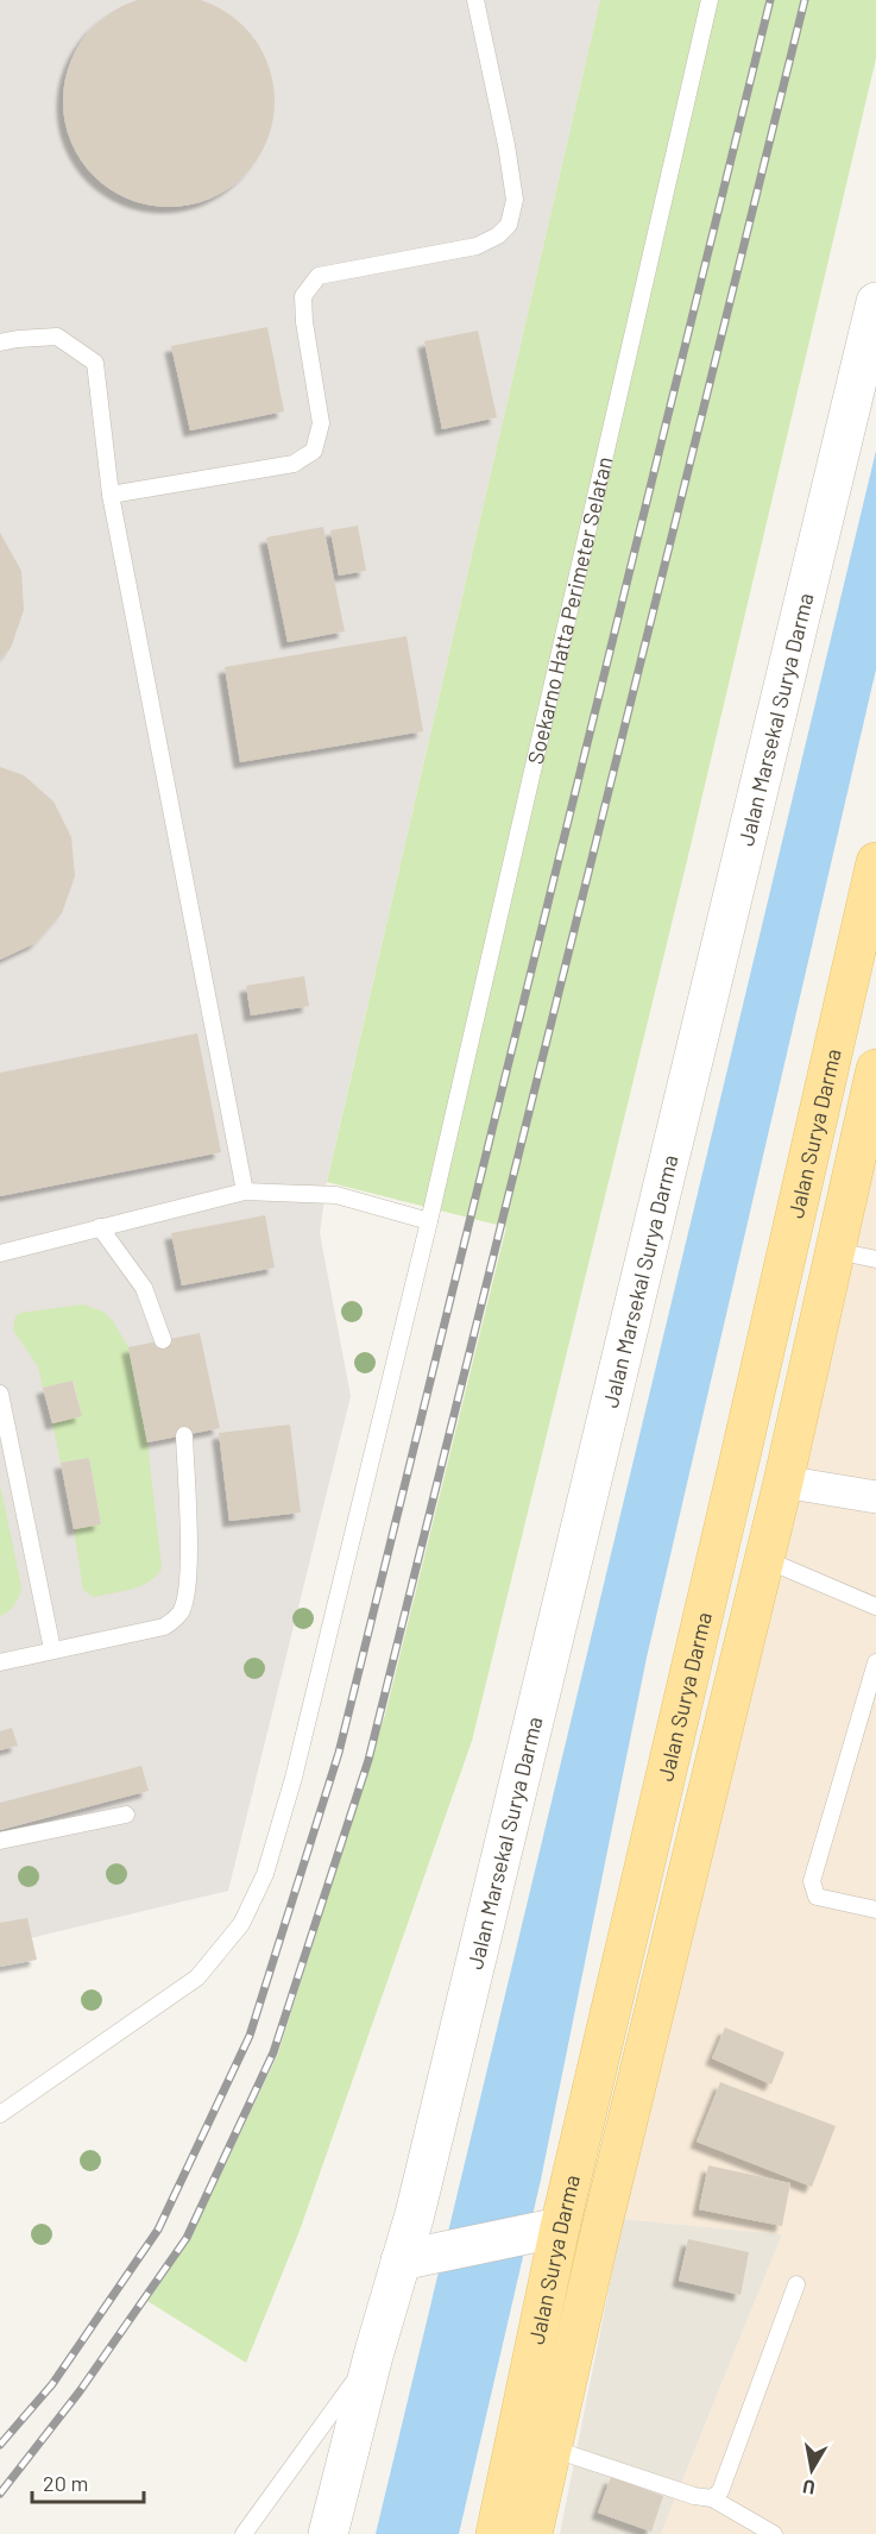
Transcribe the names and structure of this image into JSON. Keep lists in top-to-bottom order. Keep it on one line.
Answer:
{"streets":{"main road":["Jalan Surya Darma"],"street":["Jalan Marsekal Surya Darma"],"lane":["Soekarno Hatta Perimeter Selatan"]},"scale_bar":"20 m","north":"bottom"}
